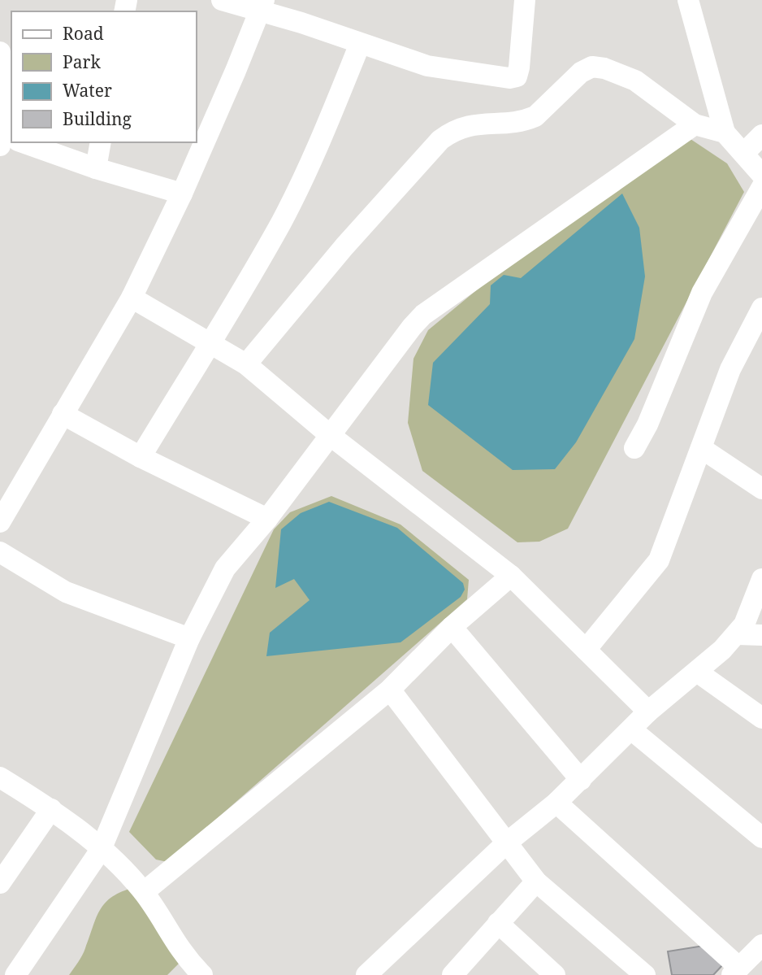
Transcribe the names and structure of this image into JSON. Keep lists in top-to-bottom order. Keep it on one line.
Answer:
{"legend":["Road","Park","Water","Building"]}
